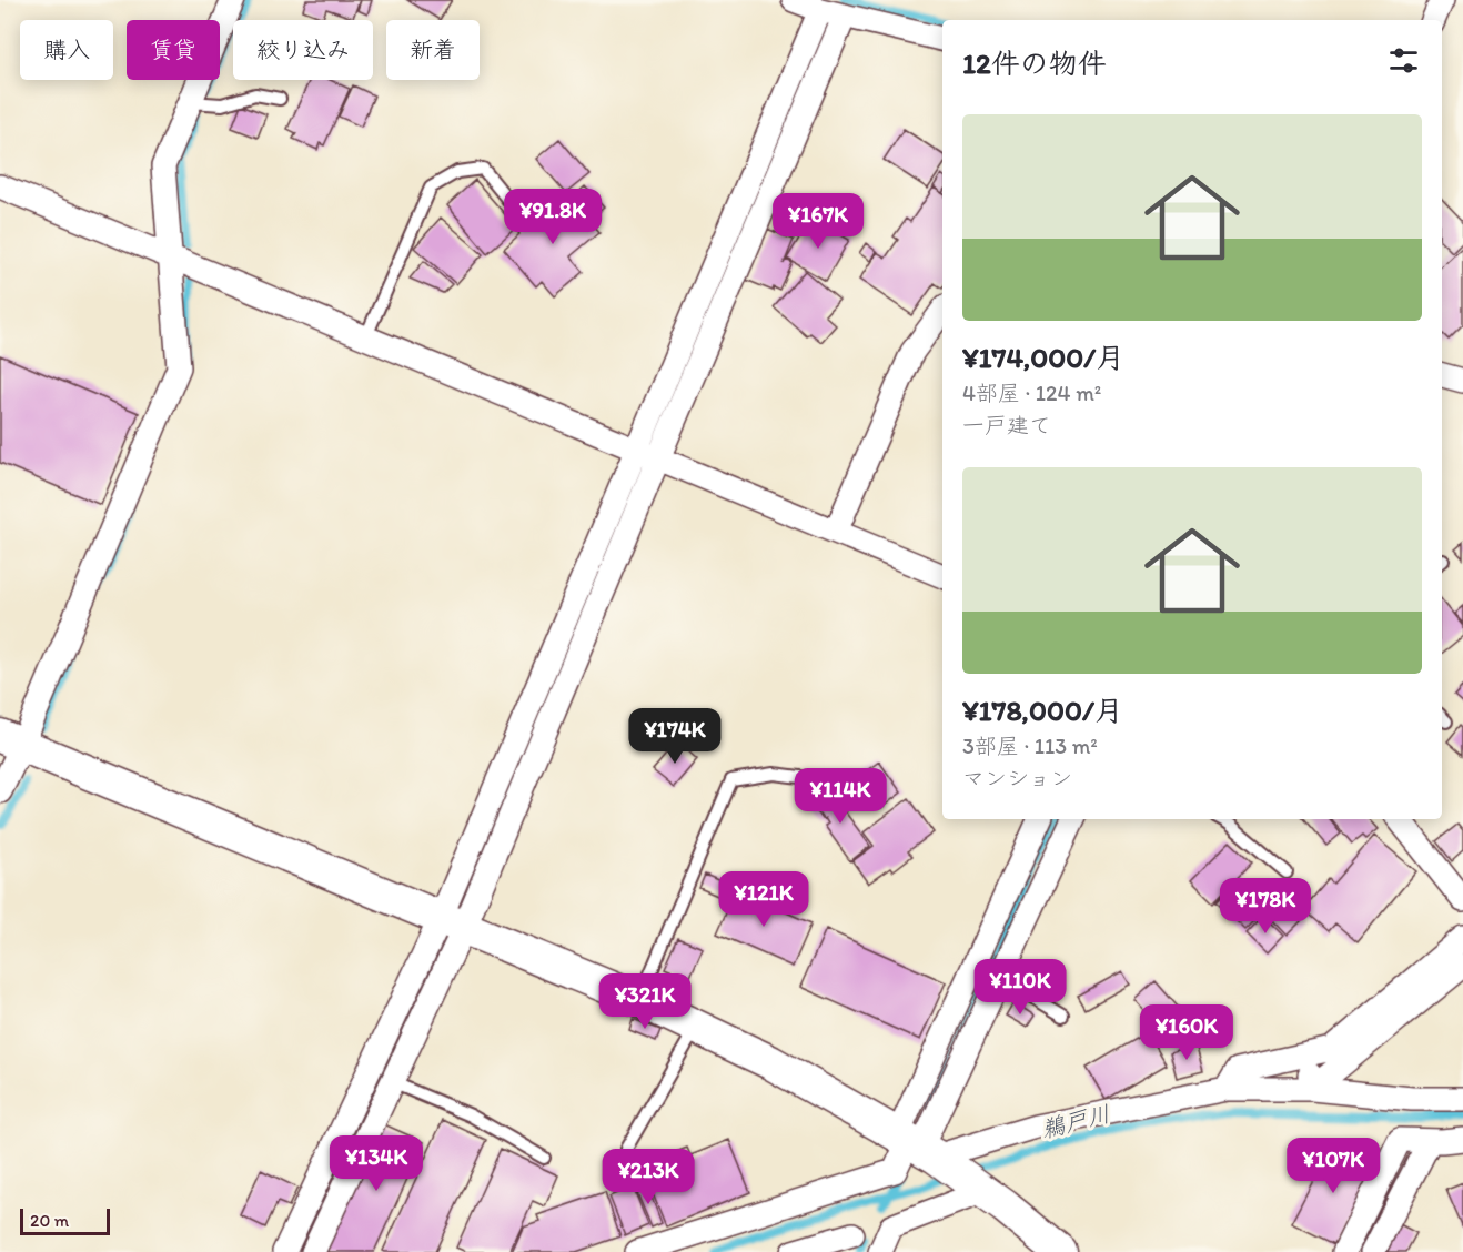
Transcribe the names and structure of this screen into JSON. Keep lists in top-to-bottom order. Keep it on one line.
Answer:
{"water":["鵜戸川"],"scale_bar":"20 m","page":{"chip":["購入","賃貸","絞り込み","新着"],"heading":"12件の物件","list":[{"name":"¥174,000/月","note":"4部屋 · 124 m² · 一戸建て"},{"name":"¥178,000/月","note":"3部屋 · 113 m² · マンション"}],"price":["¥91.8K","¥167K","¥174K","¥114K","¥121K","¥178K","¥110K","¥321K","¥160K","¥134K","¥107K","¥213K"],"scale":"20 m"}}
